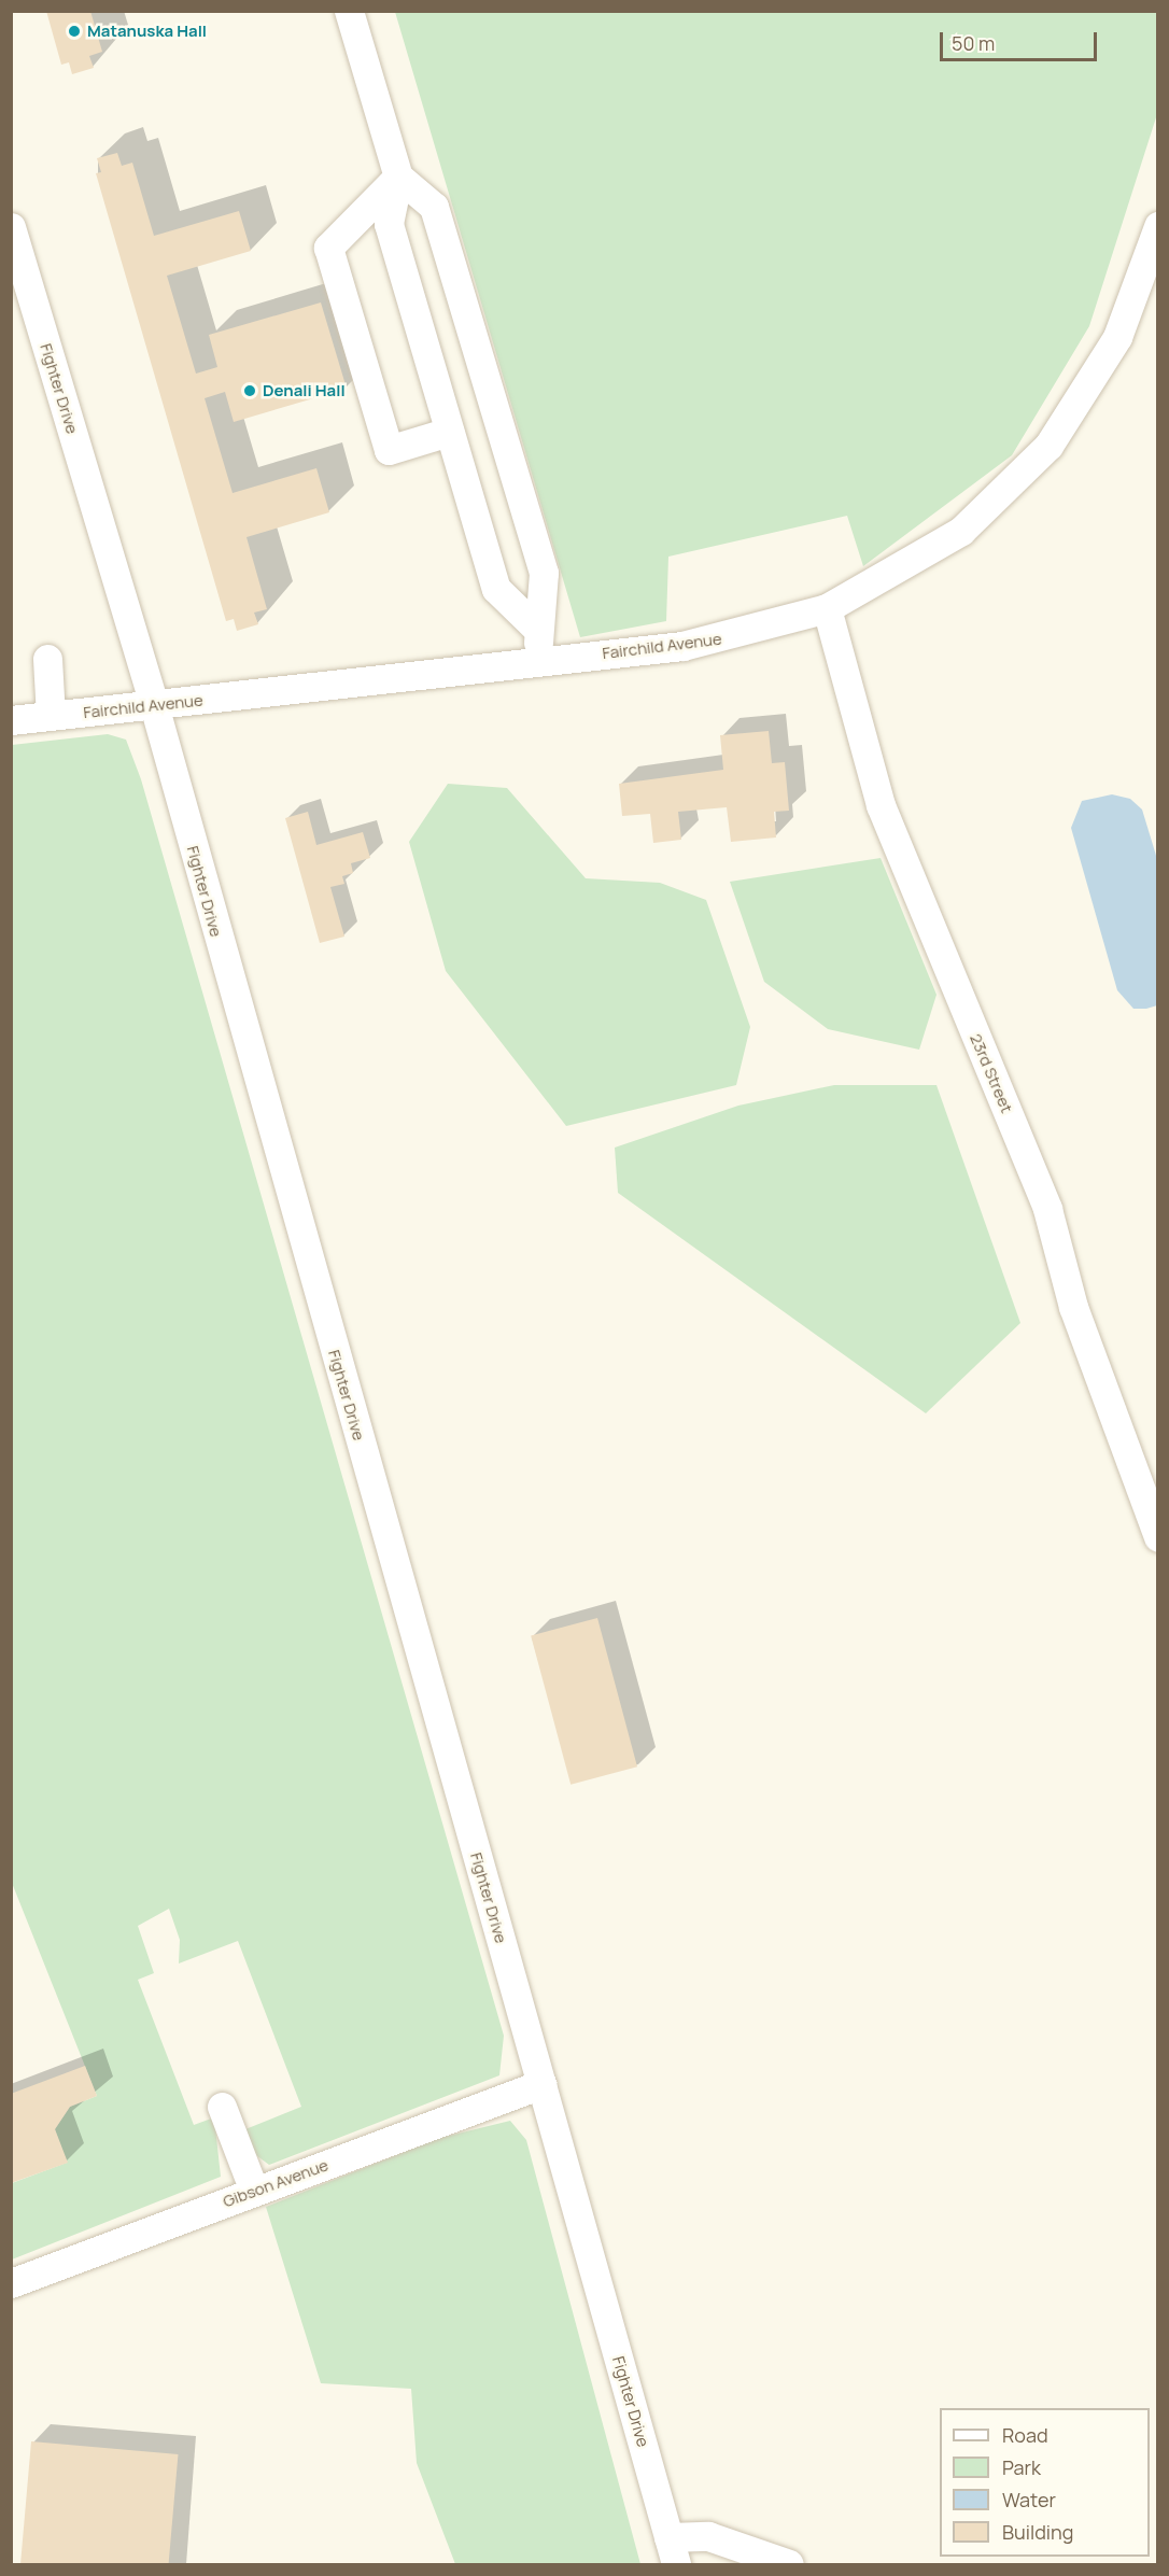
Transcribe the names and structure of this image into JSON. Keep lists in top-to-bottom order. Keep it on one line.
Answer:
{"streets":{"street":["Fighter Drive","Fairchild Avenue","23rd Street","Gibson Avenue"]},"crossings":[["Fighter Drive","Fairchild Avenue"],["Fighter Drive","Gibson Avenue"],["Fairchild Avenue","23rd Street"]],"places":["Matanuska Hall","Denali Hall"],"legend":["Road","Park","Water","Building"],"scale_bar":"50 m"}
